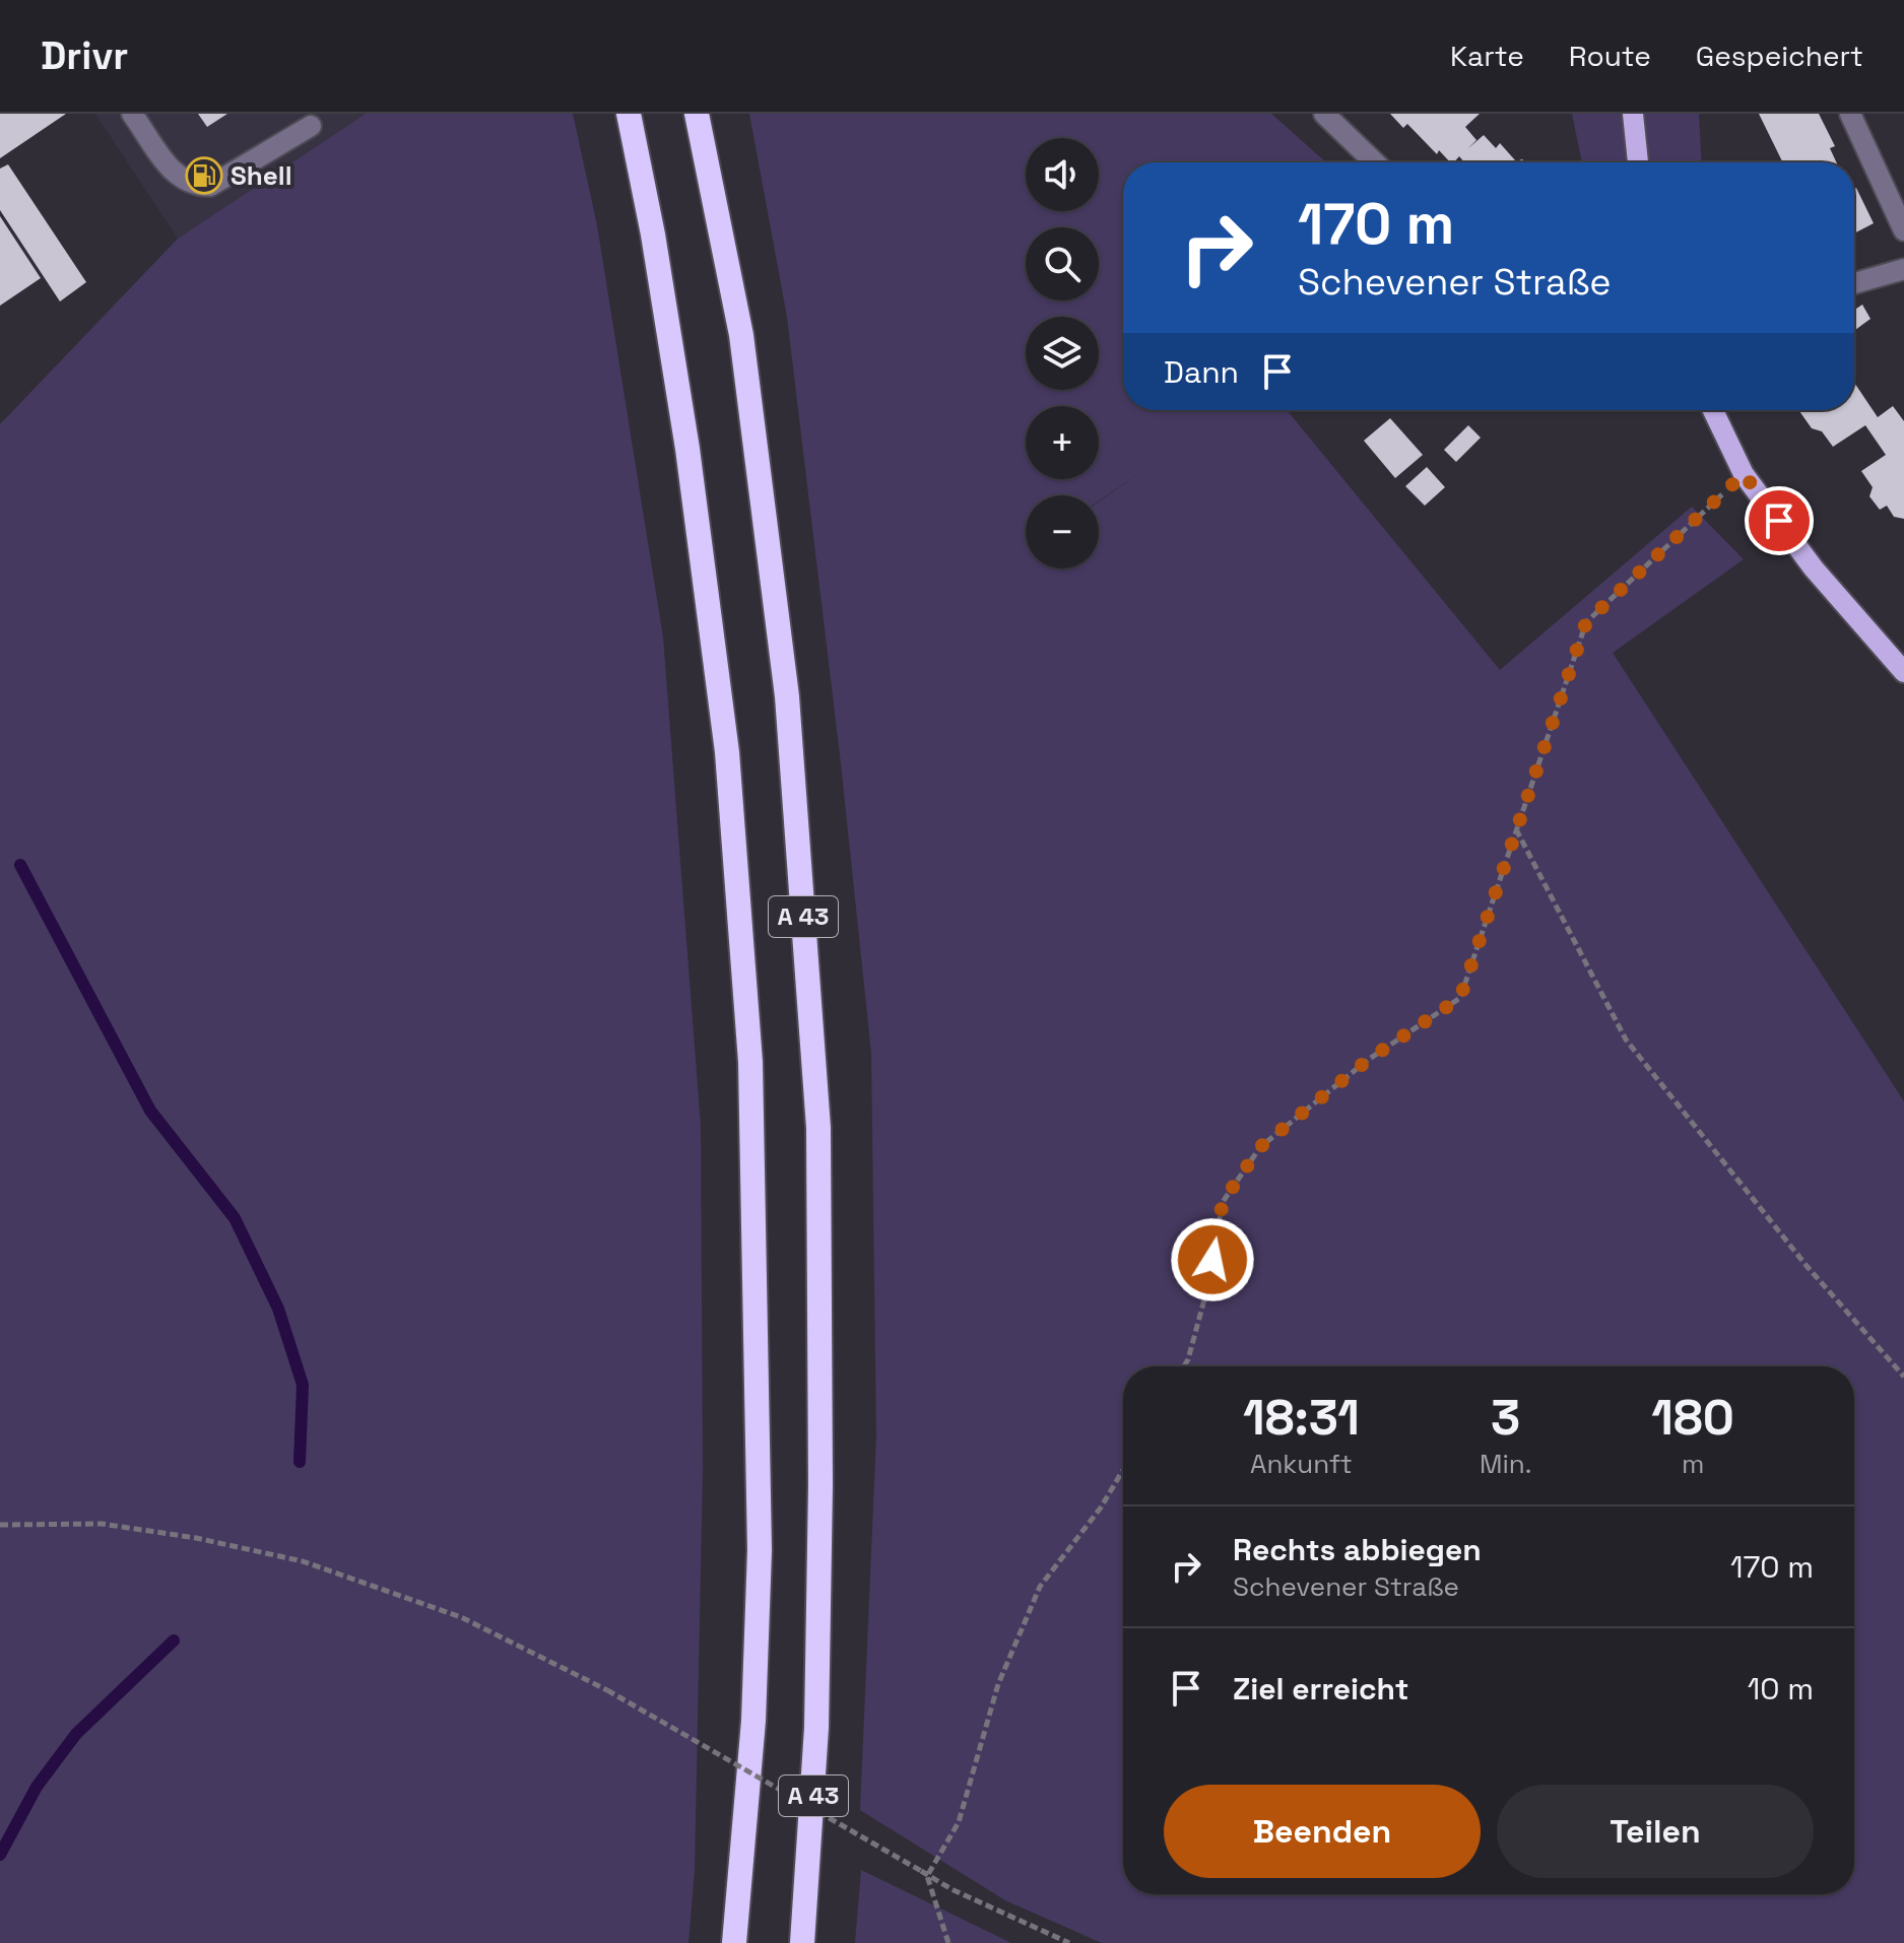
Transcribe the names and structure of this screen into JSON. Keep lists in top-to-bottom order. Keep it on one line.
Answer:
{"streets":{"highway":["A 43"]},"places":{"fuel station":["Shell"]},"page":{"header":"Drivr","nav":["Karte","Route","Gespeichert"],"map_buttons":["+","−"],"turn":["170 m","Schevener Straße"],"then":"Dann","eta":["18:31","Ankunft","3","Min.","180","m"],"list":[{"name":"Rechts abbiegen","note":"Schevener Straße","value":"170 m"},{"name":"Ziel erreicht","value":"10 m"}],"buttons":["Beenden","Teilen"]}}
